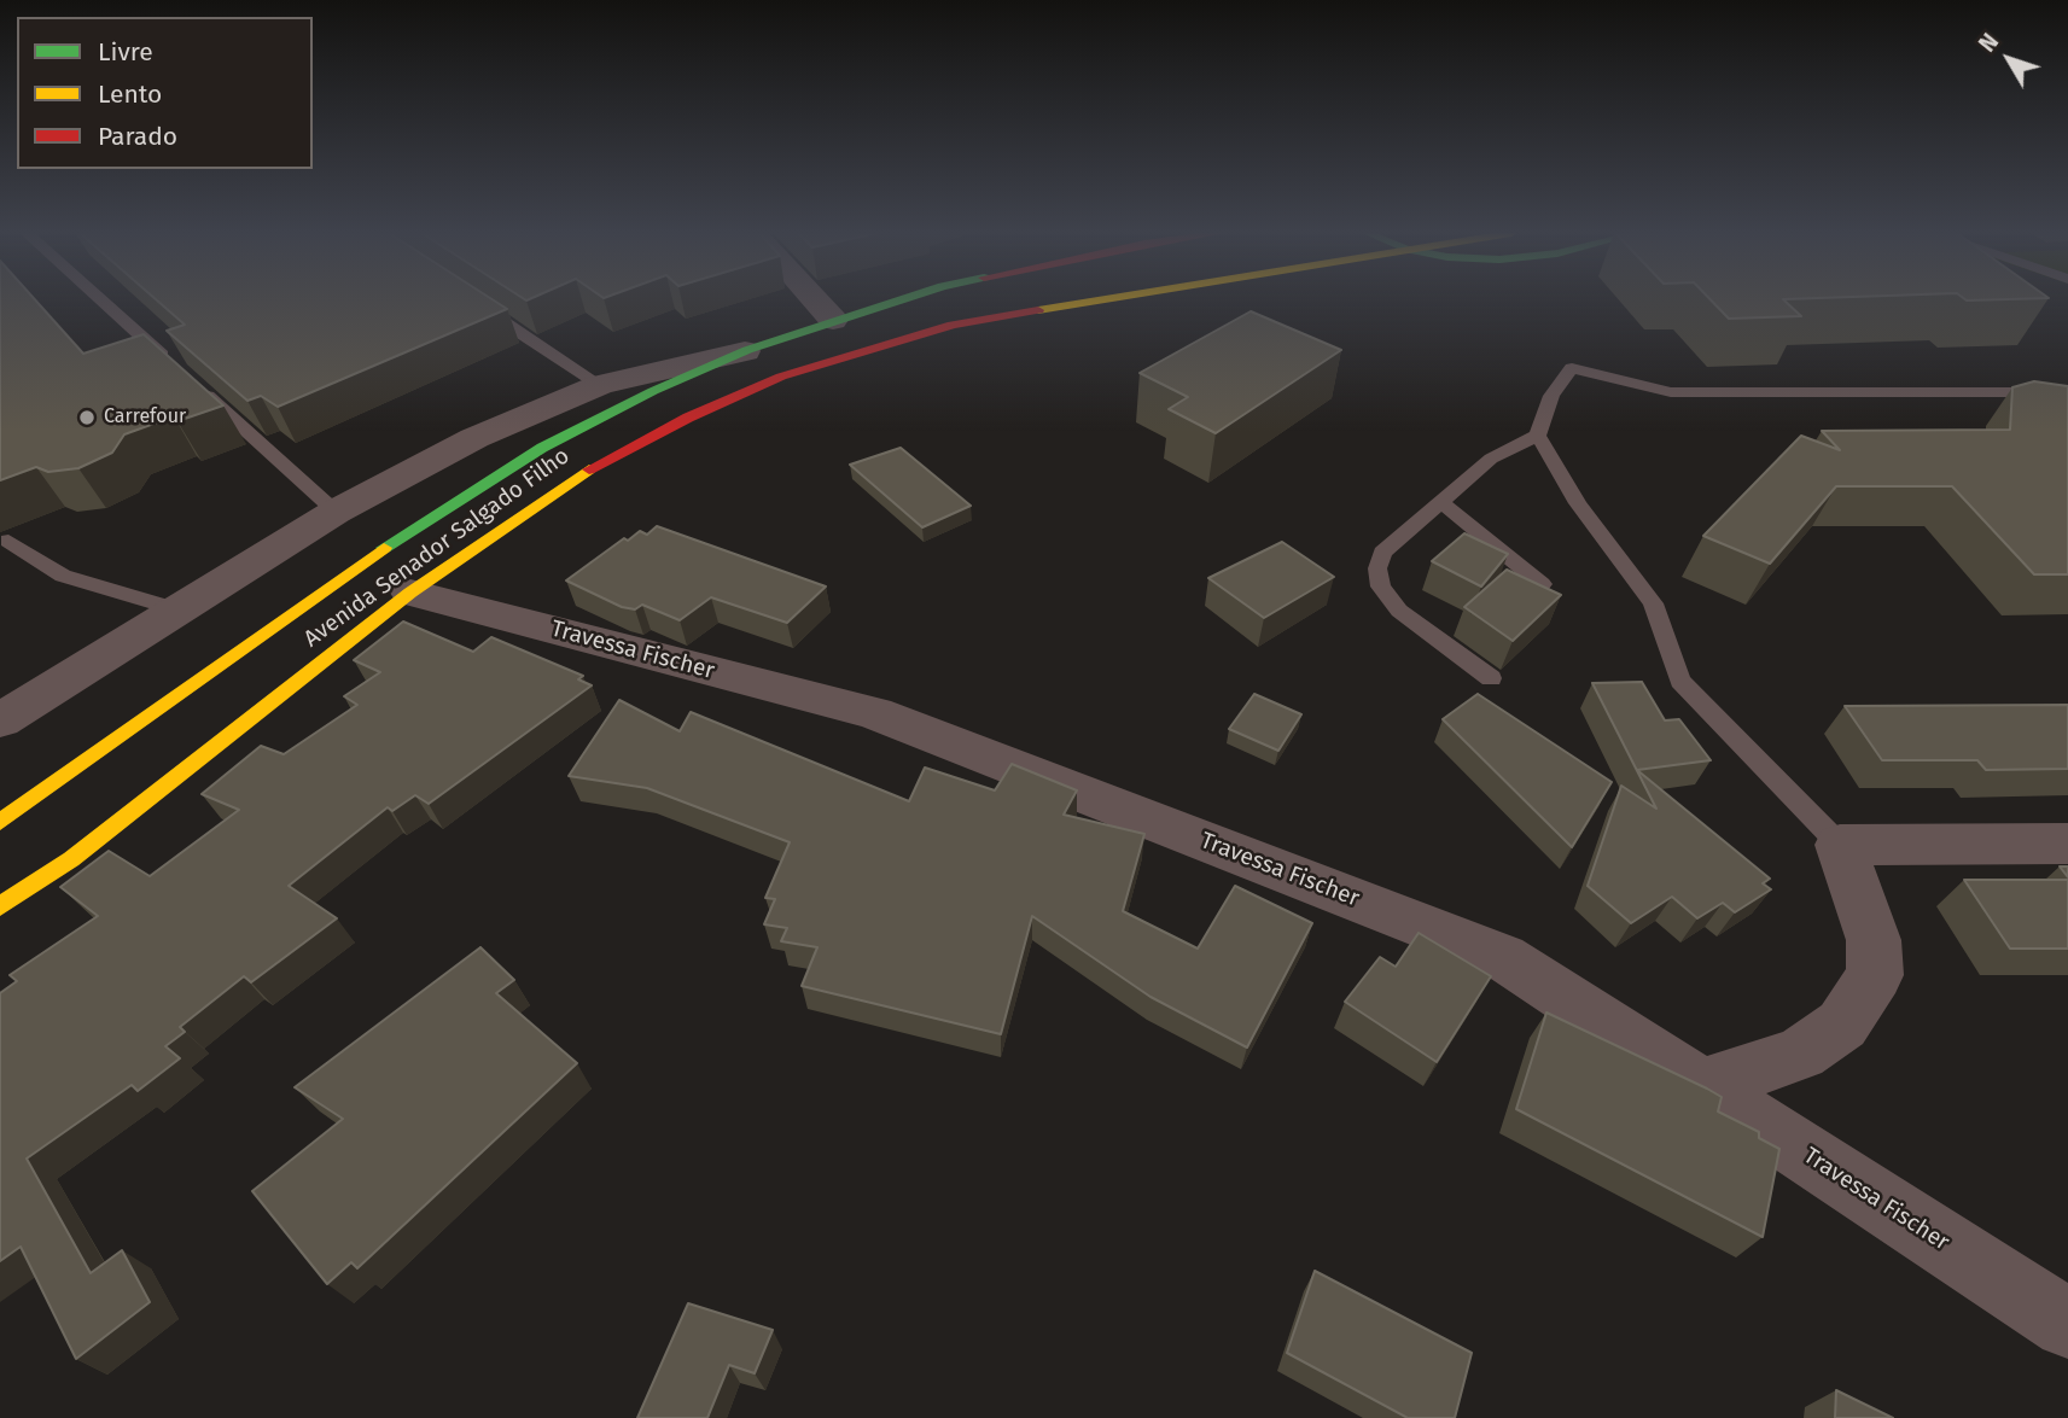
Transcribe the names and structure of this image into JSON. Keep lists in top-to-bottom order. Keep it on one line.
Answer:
{"streets":{"main road":["Avenida Senador Salgado Filho"],"street":["Travessa Fischer"]},"crossings":[["Avenida Senador Salgado Filho","Travessa Fischer"]],"places":["Carrefour"],"legend":["Livre","Lento","Parado"],"north":"top left"}
